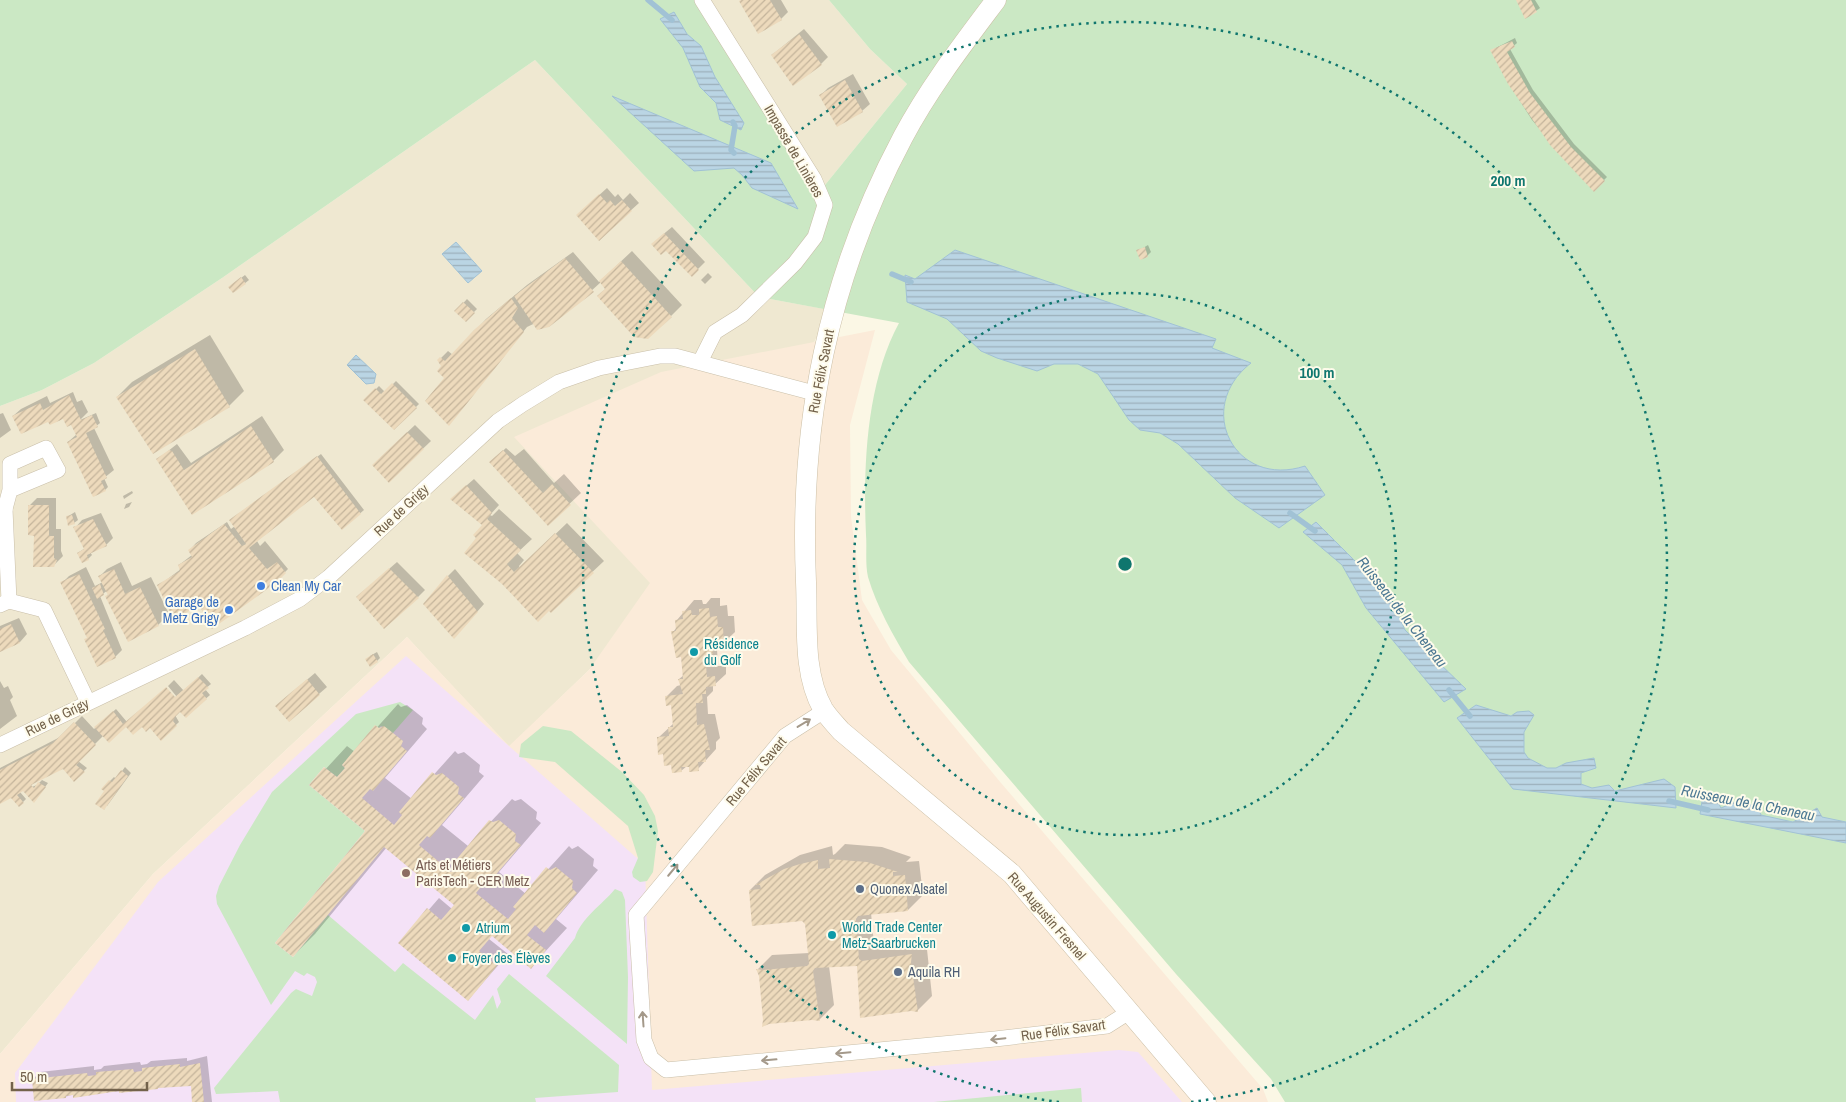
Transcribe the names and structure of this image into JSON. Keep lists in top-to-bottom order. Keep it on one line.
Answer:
{"streets":{"street":["Impasse de Linières","Rue Félix Savart","Rue de Grigy","Rue Augustin Fresnel"]},"crossings":[["Impasse de Linières","Rue de Grigy"],["Rue Félix Savart","Rue de Grigy"],["Rue Félix Savart","Rue Augustin Fresnel"]],"water":["Ruisseau de la Cheneau"],"places":["Clean My Car","Garage de Metz Grigy","Résidence du Golf","Arts et Métiers ParisTech - CER Metz","Quonex Alsatel","Atrium","World Trade Center Metz-Saarbrucken","Foyer des Élèves","Aquila RH"],"scale_bar":"50 m","rings":["200 m","100 m"]}
